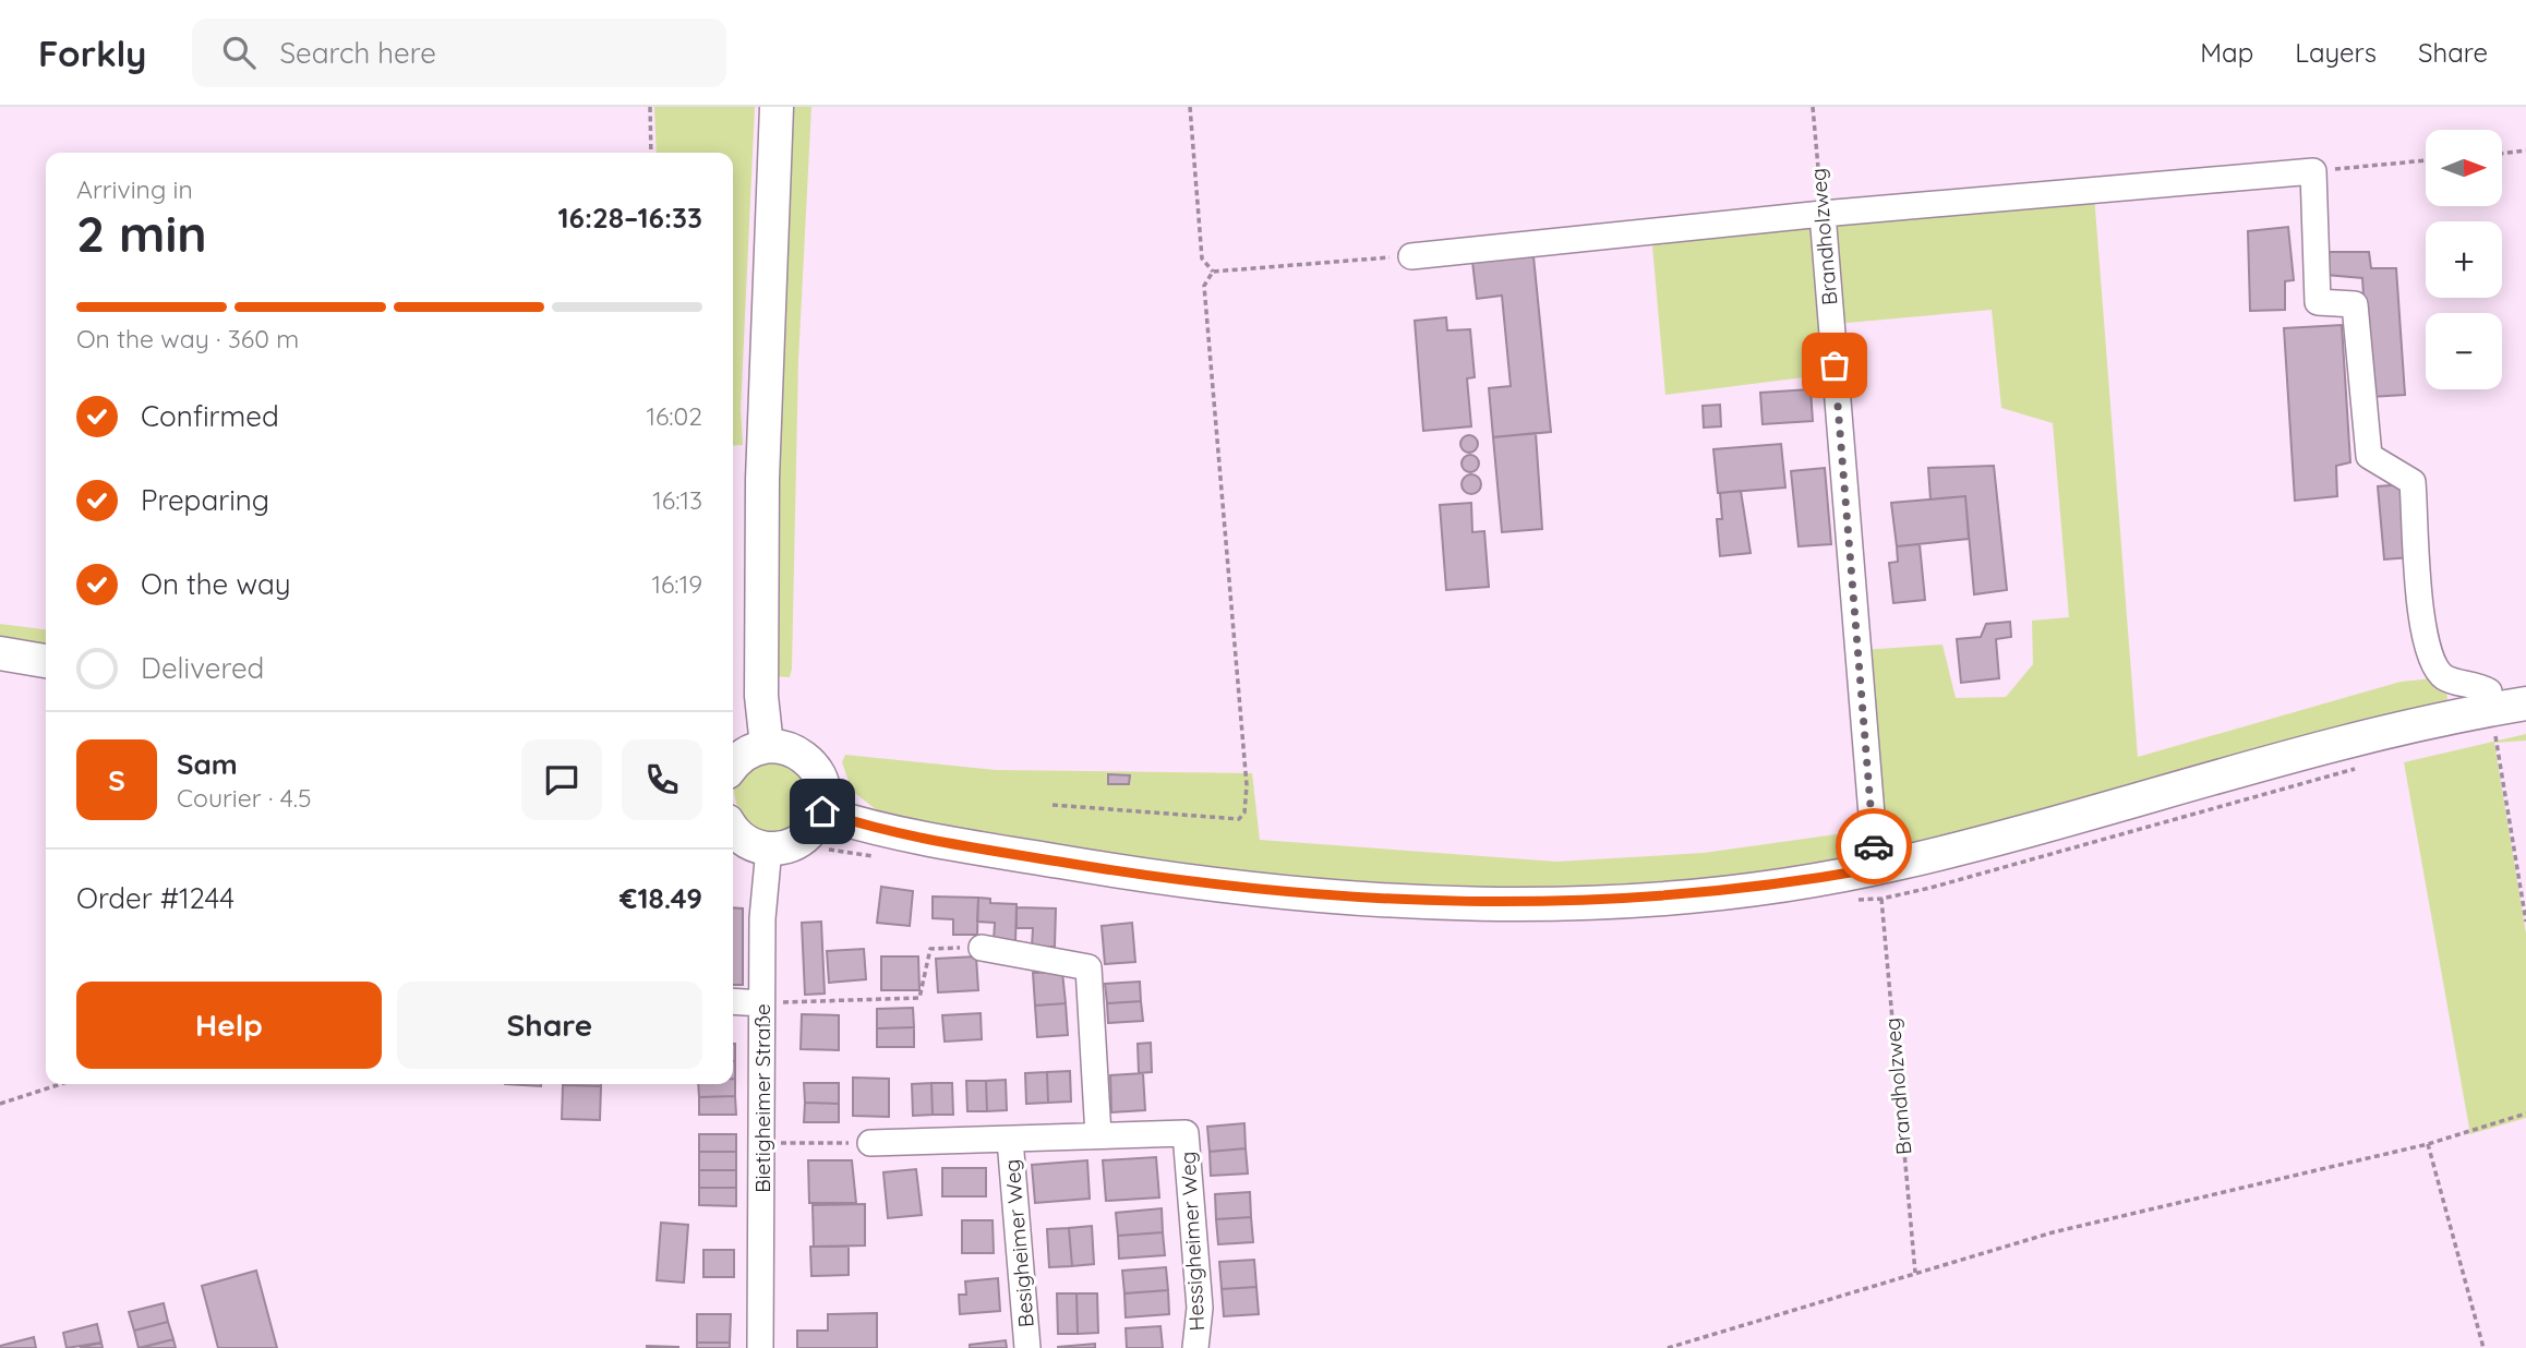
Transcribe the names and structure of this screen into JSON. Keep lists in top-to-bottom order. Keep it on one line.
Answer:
{"streets":{"street":["Brandholzweg","Bietigheimer Straße","Hessigheimer Weg","Besigheimer Weg"]},"north":"right","page":{"header":"Forkly","search":"Search here","nav":["Map","Layers","Share"],"map_buttons":["+","−"],"heading":["2 min","Arriving in","16:28–16:33"],"panel":["Sam","Courier · 4.5","Order #1244","€18.49"],"bar":"On the way · 360 m","list":[["Confirmed","16:02"],["Preparing","16:13"],["On the way","16:19"],"Delivered"],"round":"S","buttons":["Help","Share"]}}
